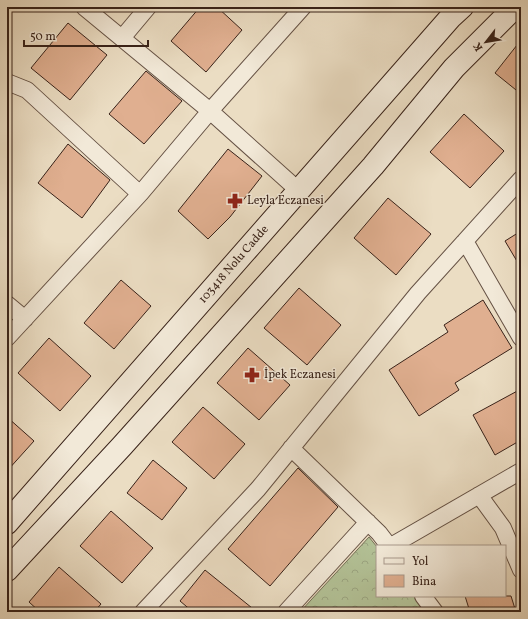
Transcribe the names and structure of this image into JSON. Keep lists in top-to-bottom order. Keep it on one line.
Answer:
{"streets":{"main road":["103418 Nolu Cadde"]},"places":{"pharmacy":["Leyla Eczanesi","İpek Eczanesi"]},"legend":["Yol","Bina"],"scale_bar":"50 m","north":"bottom left"}
